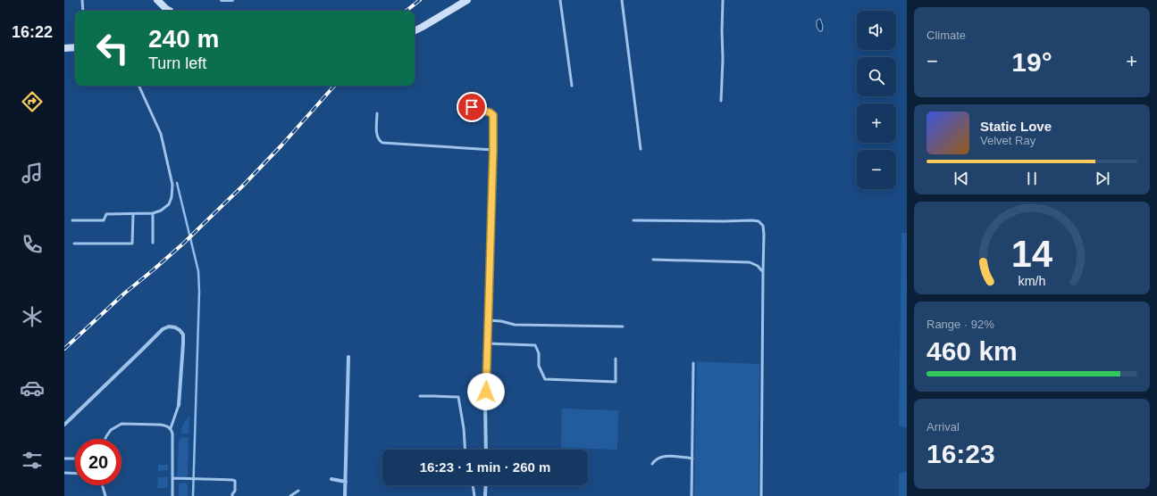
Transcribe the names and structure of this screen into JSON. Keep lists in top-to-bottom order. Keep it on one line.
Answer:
{"page":{"tabs":"16:22","tile":["Climate",["Range · 92%","460 km"],["Arrival","16:23"]],"map_buttons":["+","−"],"turn":["240 m","Turn left"],"heat":["−","19°","+"],"song":["Static Love","Velvet Ray"],"limit":"20","trip":"16:23 · 1 min · 260 m","gauge":["14","km/h"]}}
